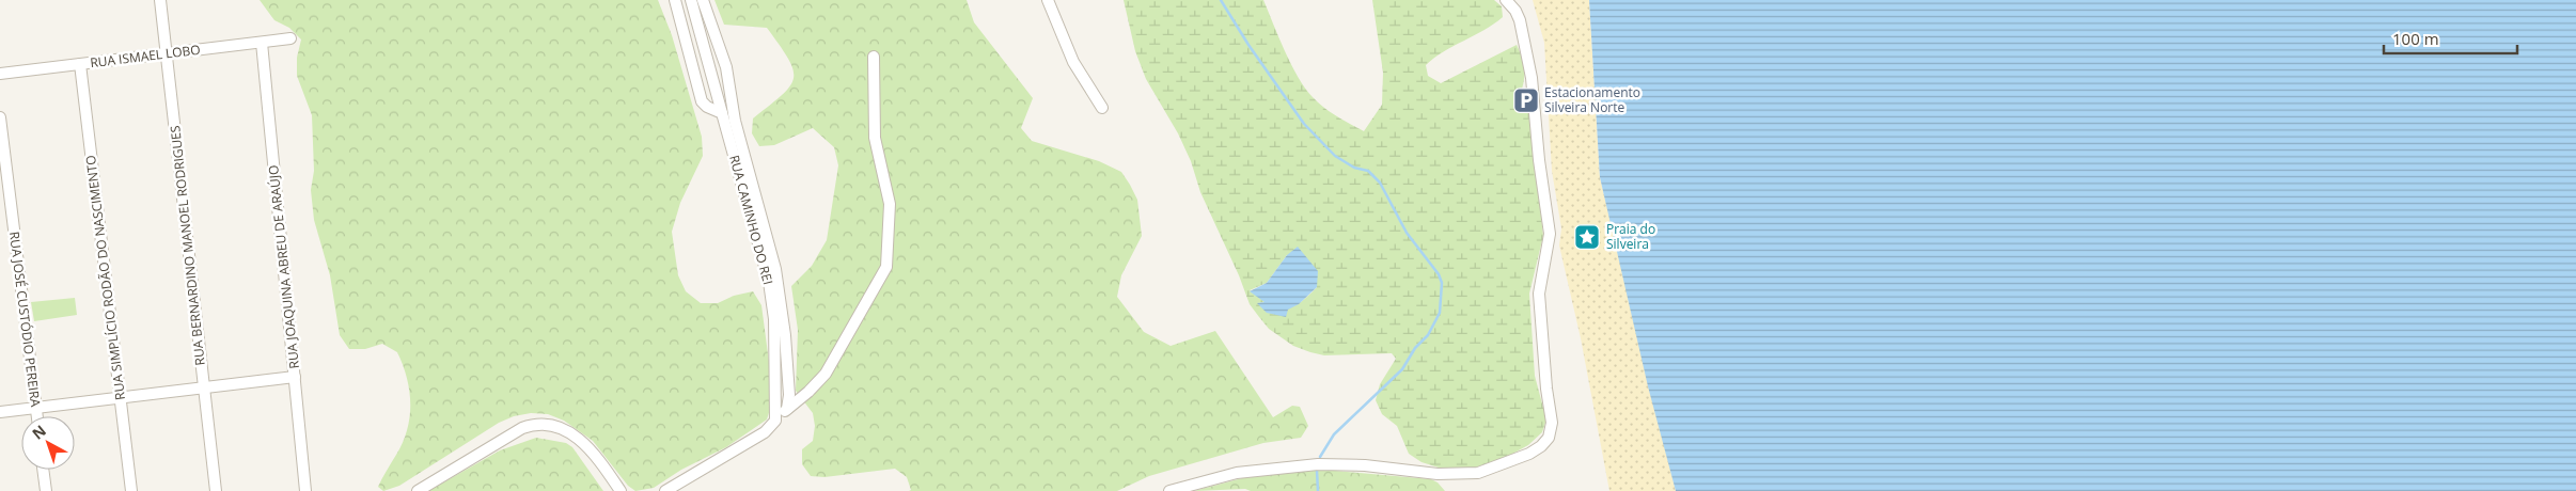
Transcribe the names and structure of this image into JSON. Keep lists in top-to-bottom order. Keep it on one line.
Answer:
{"streets":{"street":["RUA ISMAEL LOBO","RUA CAMINHO DO REI","RUA BERNARDINO MANOEL RODRIGUES","RUA JOAQUINA ABREU DE ARAÚJO","RUA SIMPLÍCIO RODÃO DO NASCIMENTO","RUA JOSÉ CUSTÓDIO PEREIRA"]},"crossings":[["RUA ISMAEL LOBO","RUA BERNARDINO MANOEL RODRIGUES"],["RUA ISMAEL LOBO","RUA JOAQUINA ABREU DE ARAÚJO"],["RUA ISMAEL LOBO","RUA SIMPLÍCIO RODÃO DO NASCIMENTO"]],"places":{"parking":["Estacionamento Silveira Norte"],"place":["Praia do Silveira"]},"scale_bar":"100 m","north":"top left"}
